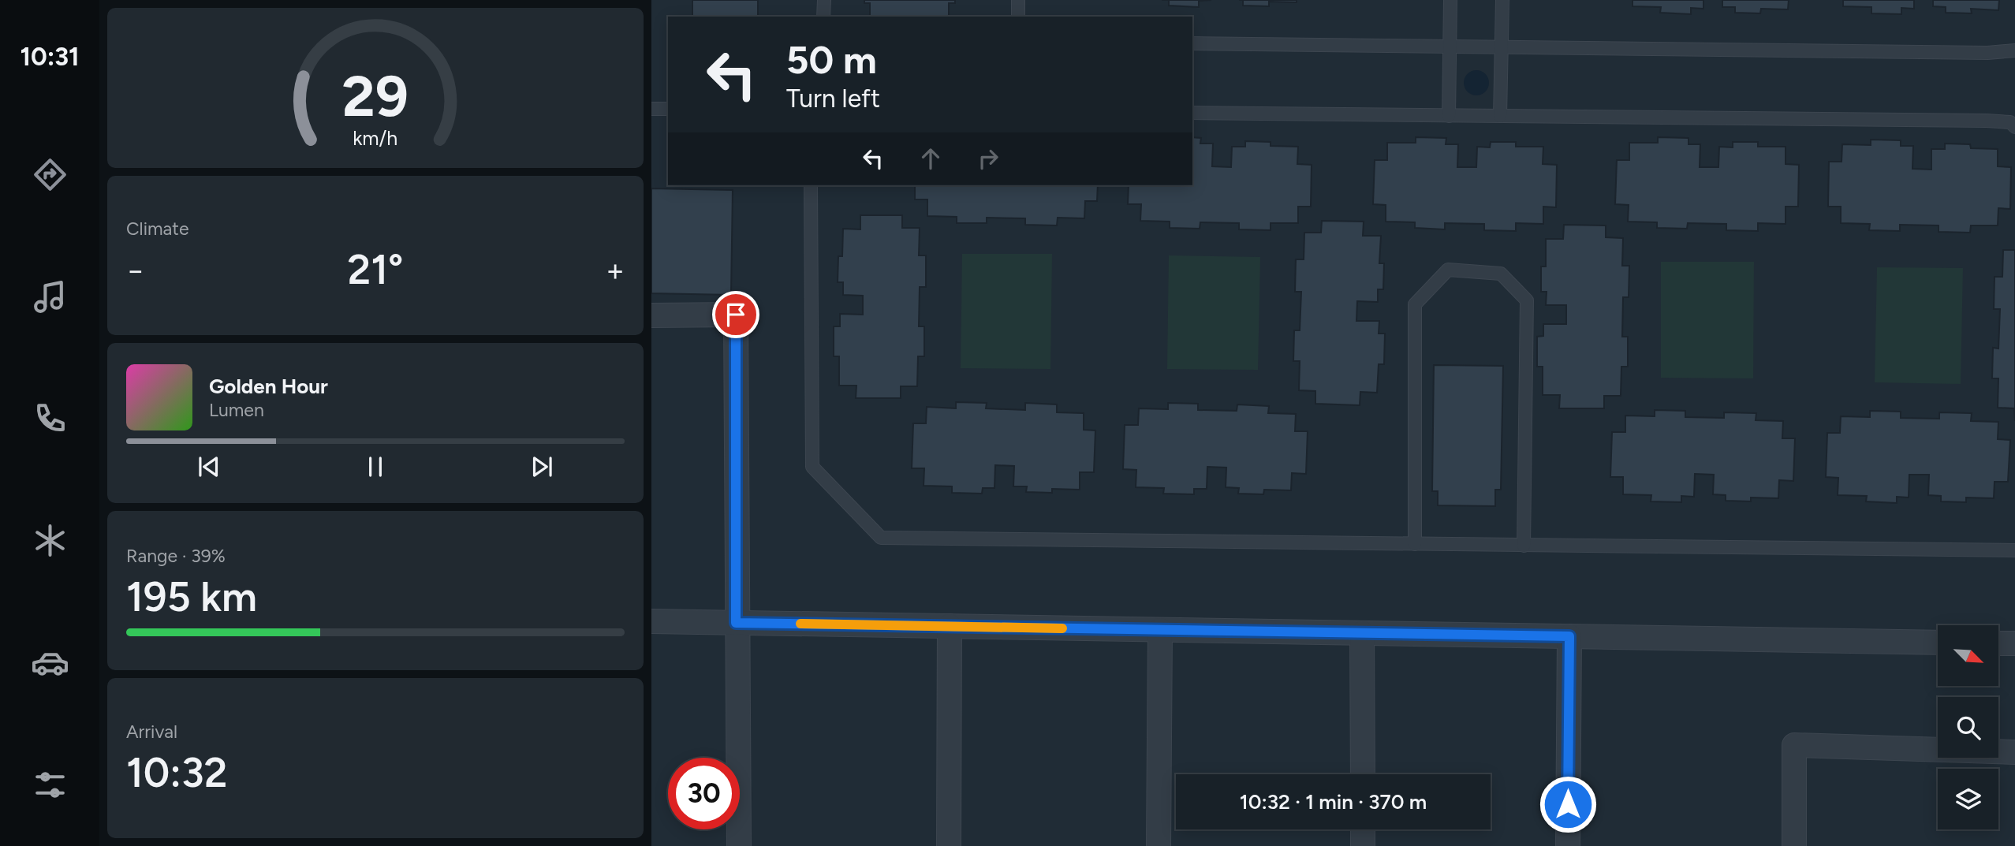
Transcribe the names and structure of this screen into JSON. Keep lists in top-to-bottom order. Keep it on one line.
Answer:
{"north":"bottom right","page":{"tabs":"10:31","turn":["50 m","Turn left"],"tile":["Climate",["Range · 39%","195 km"],["Arrival","10:32"]],"heat":["−","21°","+"],"song":["Golden Hour","Lumen"],"limit":"30","trip":"10:32 · 1 min · 370 m","gauge":["29","km/h"]}}
